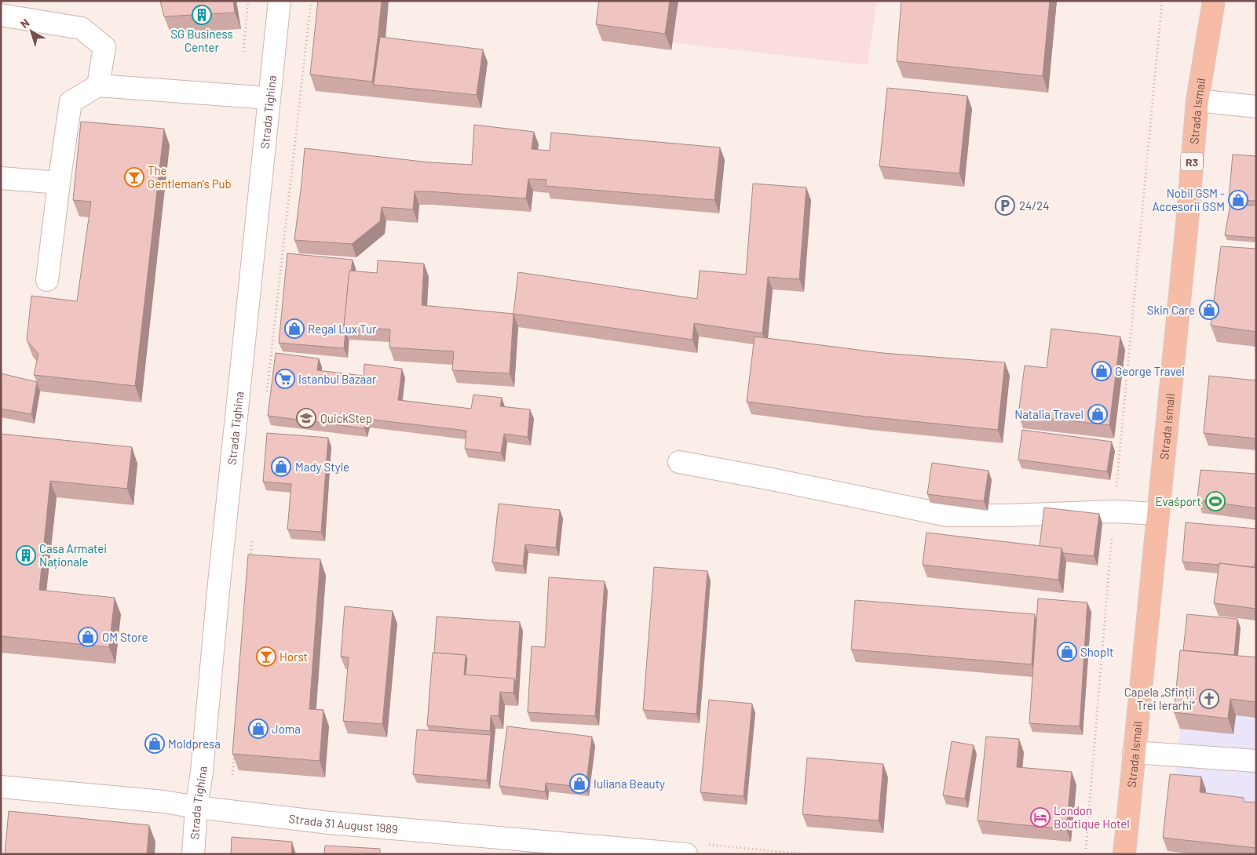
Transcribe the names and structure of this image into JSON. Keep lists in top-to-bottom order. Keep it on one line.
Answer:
{"streets":{"main road":["Strada Ismail","R3"],"street":["Strada Tighina","Strada 31 August 1989"]},"crossings":[["Strada Tighina","Strada 31 August 1989"]],"places":{"building":["SG Business Center","Casa Armatei Naționale"],"bar":["The Gentleman's Pub","Horst"],"shop":["Nobil GSM - Accesorii GSM","Skin Care","Regal Lux Tur","George Travel","Natalia Travel","Mady Style","OM Store","ShopIt","Joma","Moldpresa","Iuliana Beauty"],"parking":["24/24"],"supermarket":["Istanbul Bazaar"],"school or university":["QuickStep"],"sports":["Evaśport"],"church":["Capela „Sfinții Trei Ierarhi”"],"hotel":["London Boutique Hotel"]},"north":"top left"}
